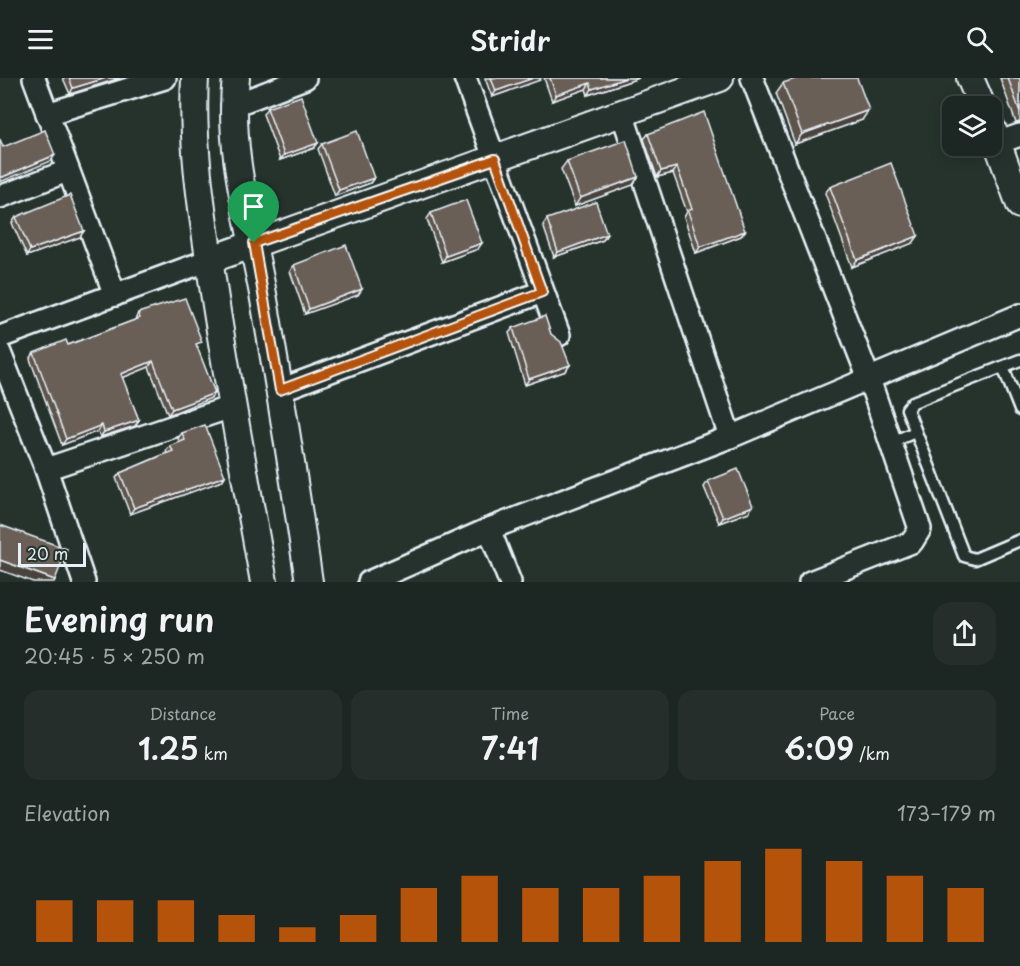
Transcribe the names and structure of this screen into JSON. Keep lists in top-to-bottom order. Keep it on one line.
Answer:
{"scale_bar":"20 m","page":{"header":"Stridr","scale":"20 m","heading":["Evening run","20:45 · 5 × 250 m"],"stats":[["Distance","1.25 km"],["Time","7:41"],["Pace","6:09 /km"]],"chart":["Elevation","173–179 m"]}}
